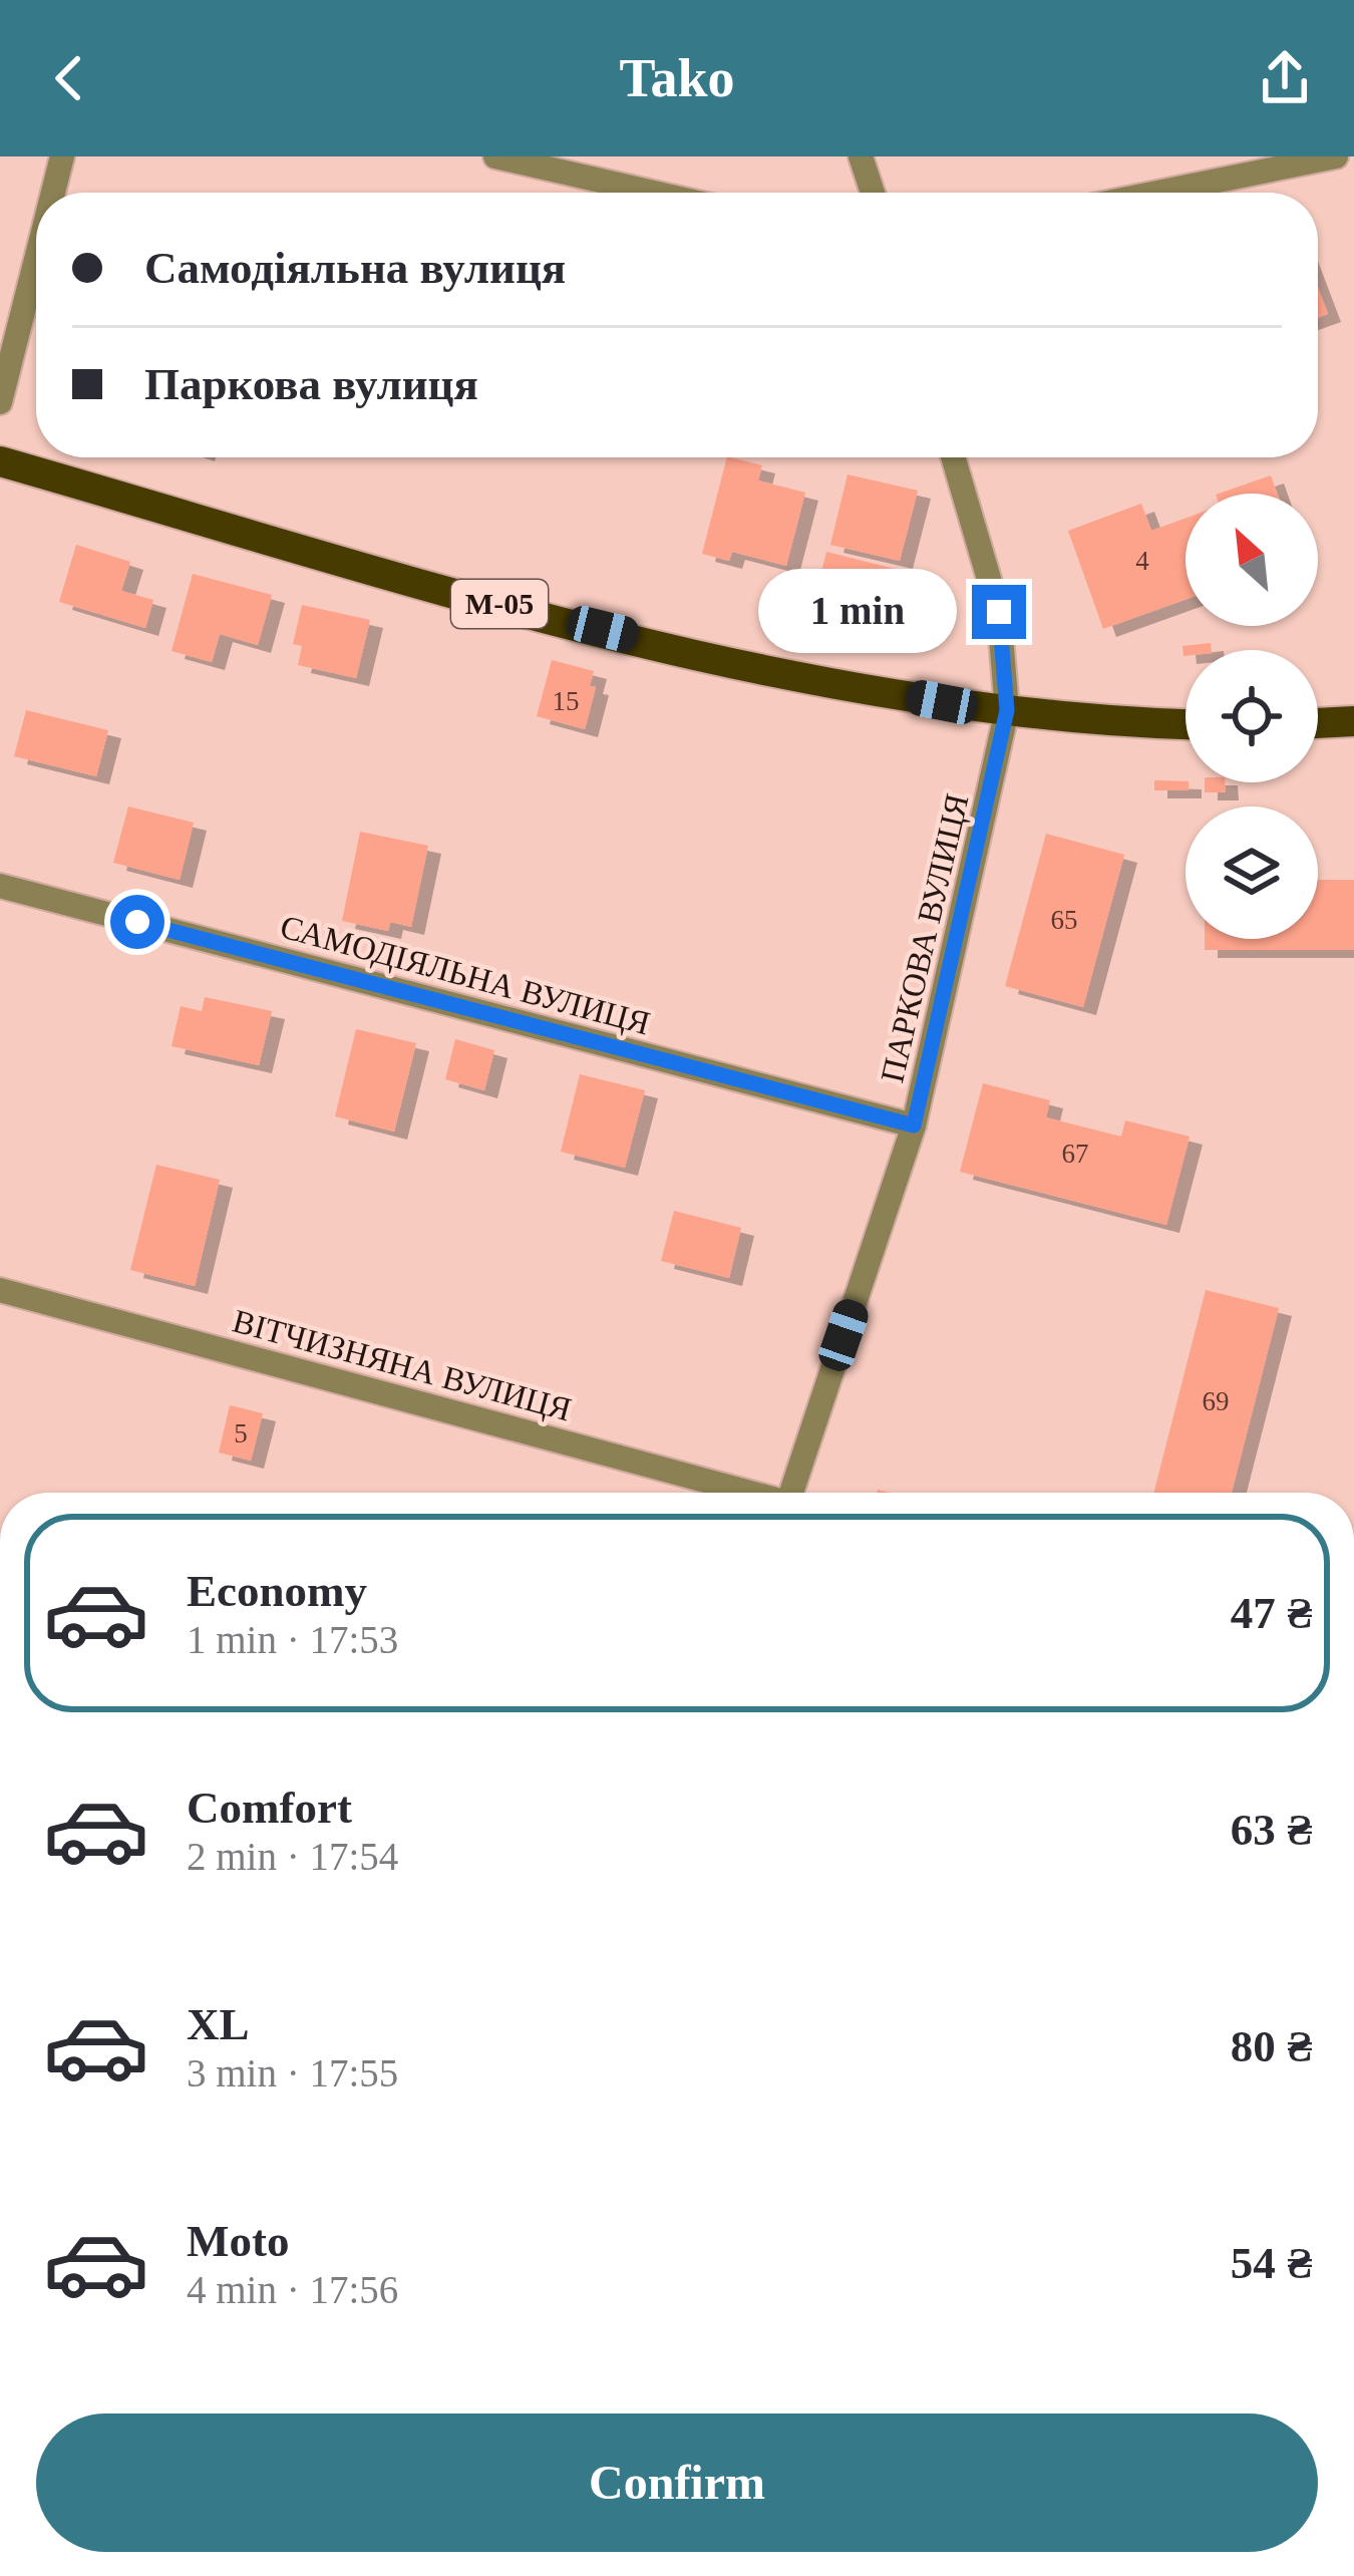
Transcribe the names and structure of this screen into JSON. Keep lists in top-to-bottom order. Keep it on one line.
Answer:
{"streets":{"main road":["М-05"],"street":["ПАРКОВА ВУЛИЦЯ","САМОДІЯЛЬНА ВУЛИЦЯ","ВІТЧИЗНЯНА ВУЛИЦЯ"]},"crossings":[["М-05","ПАРКОВА ВУЛИЦЯ"],["ПАРКОВА ВУЛИЦЯ","САМОДІЯЛЬНА ВУЛИЦЯ"]],"house_numbers":["4","15","65","67","69","5"],"north":"top left","page":{"header":"Tako","banner":["Самодіяльна вулиця","Паркова вулиця"],"bubble":"1 min","list":[{"name":"Economy","note":"1 min · 17:53","value":"47 ₴"},{"name":"Comfort","note":"2 min · 17:54","value":"63 ₴"},{"name":"XL","note":"3 min · 17:55","value":"80 ₴"},{"name":"Moto","note":"4 min · 17:56","value":"54 ₴"}],"buttons":"Confirm"}}
